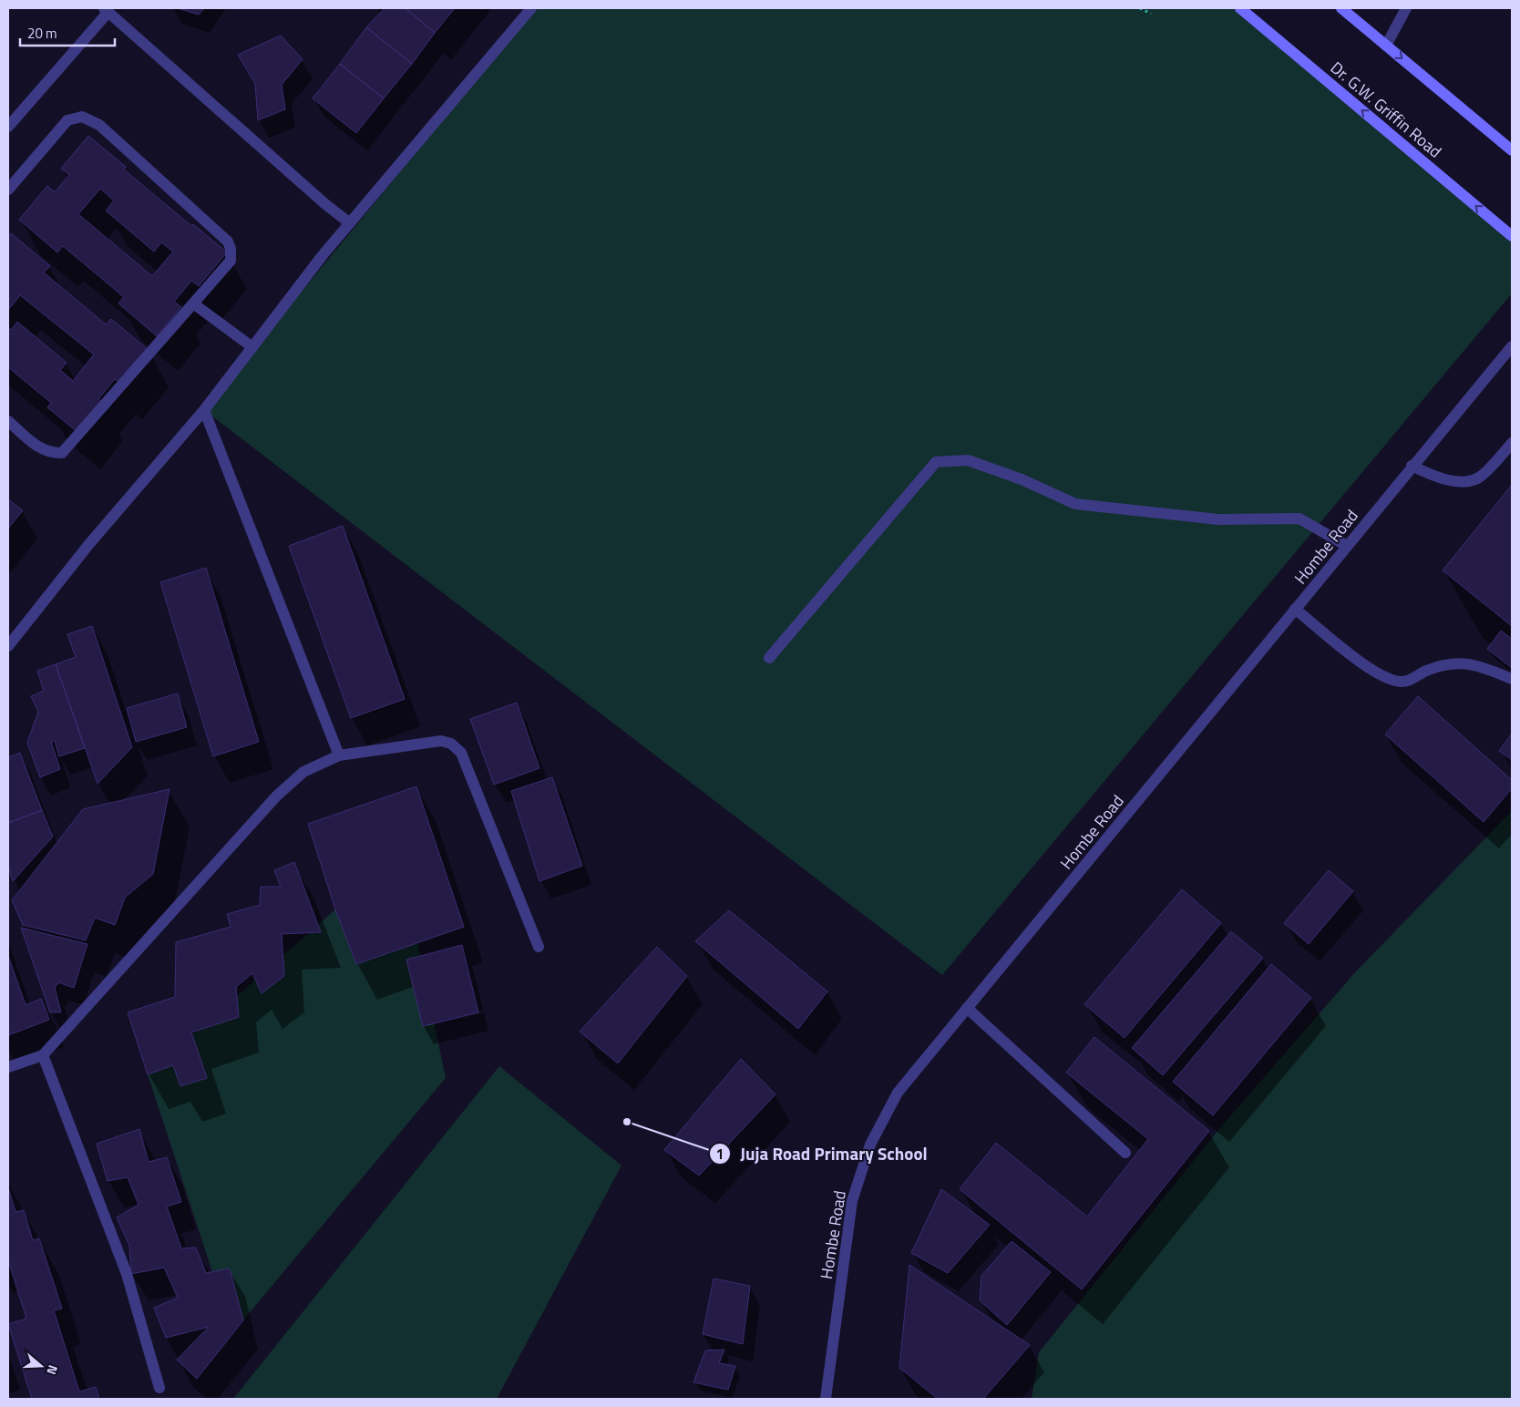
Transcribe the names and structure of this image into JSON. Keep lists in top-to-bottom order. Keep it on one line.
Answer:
{"streets":{"main road":["Dr. G.W. Griffin Road"],"street":["Hombe Road"]},"places":["Juja Road Primary School"],"scale_bar":"20 m","north":"right"}
